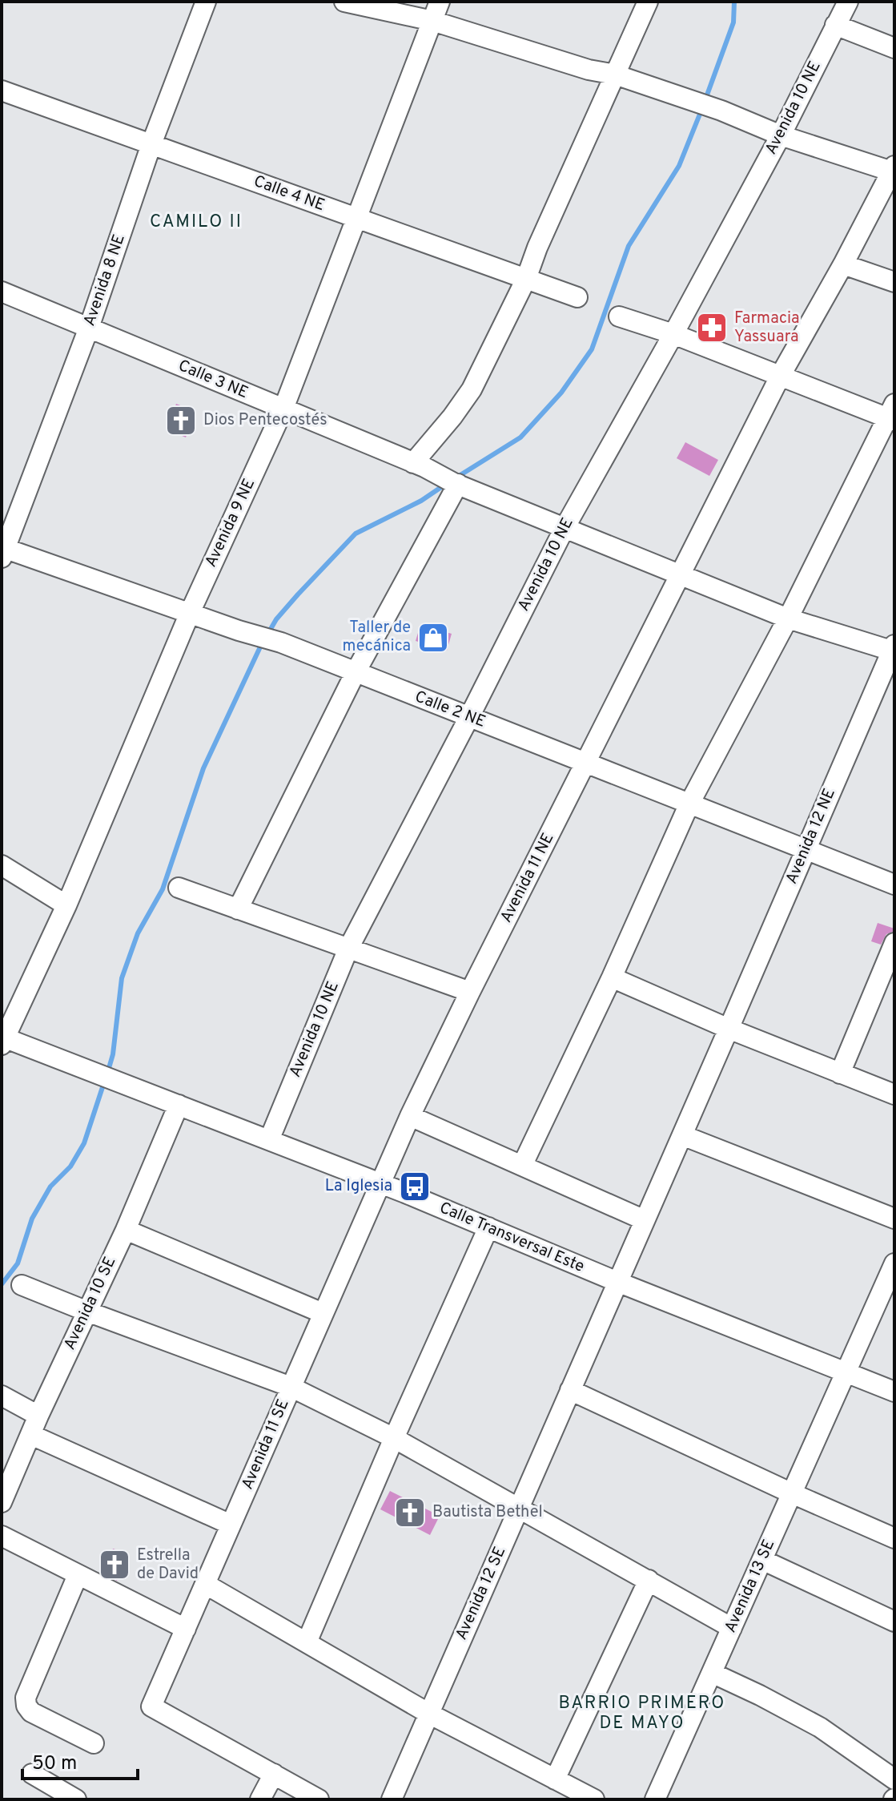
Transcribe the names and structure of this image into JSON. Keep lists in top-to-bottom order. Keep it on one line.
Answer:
{"streets":{"street":["Avenida 10 NE","Calle 4 NE","Avenida 8 NE","Calle 3 NE","Avenida 9 NE","Calle 2 NE","Avenida 12 NE","Avenida 11 NE","Calle Transversal Este","Avenida 10 SE","Avenida 11 SE","Avenida 13 SE","Avenida 12 SE"]},"crossings":[["Avenida 10 NE","Calle 3 NE"],["Avenida 10 NE","Calle 2 NE"],["Avenida 10 NE","Calle Transversal Este"],["Calle 4 NE","Avenida 8 NE"],["Calle 4 NE","Avenida 9 NE"],["Avenida 8 NE","Calle 3 NE"],["Avenida 8 NE","Calle 2 NE"],["Calle 3 NE","Avenida 9 NE"],["Calle 3 NE","Avenida 12 NE"],["Calle 3 NE","Avenida 11 NE"],["Avenida 9 NE","Calle 2 NE"],["Avenida 9 NE","Calle Transversal Este"],["Calle 2 NE","Avenida 12 NE"],["Calle 2 NE","Avenida 11 NE"],["Avenida 12 NE","Calle Transversal Este"],["Avenida 12 NE","Avenida 12 SE"],["Avenida 11 NE","Calle Transversal Este"],["Avenida 11 NE","Avenida 11 SE"],["Calle Transversal Este","Avenida 10 SE"],["Calle Transversal Este","Avenida 11 SE"],["Calle Transversal Este","Avenida 13 SE"],["Calle Transversal Este","Avenida 12 SE"]],"districts":["CAMILO II","BARRIO PRIMERO DE MAYO"],"places":{"pharmacy":["Farmacia Yassuara"],"church":["Dios Pentecostés","Bautista Bethel","Estrella de David"],"shop":["Taller de mecánica"],"bus stop":["La Iglesia"]},"scale_bar":"50 m"}
